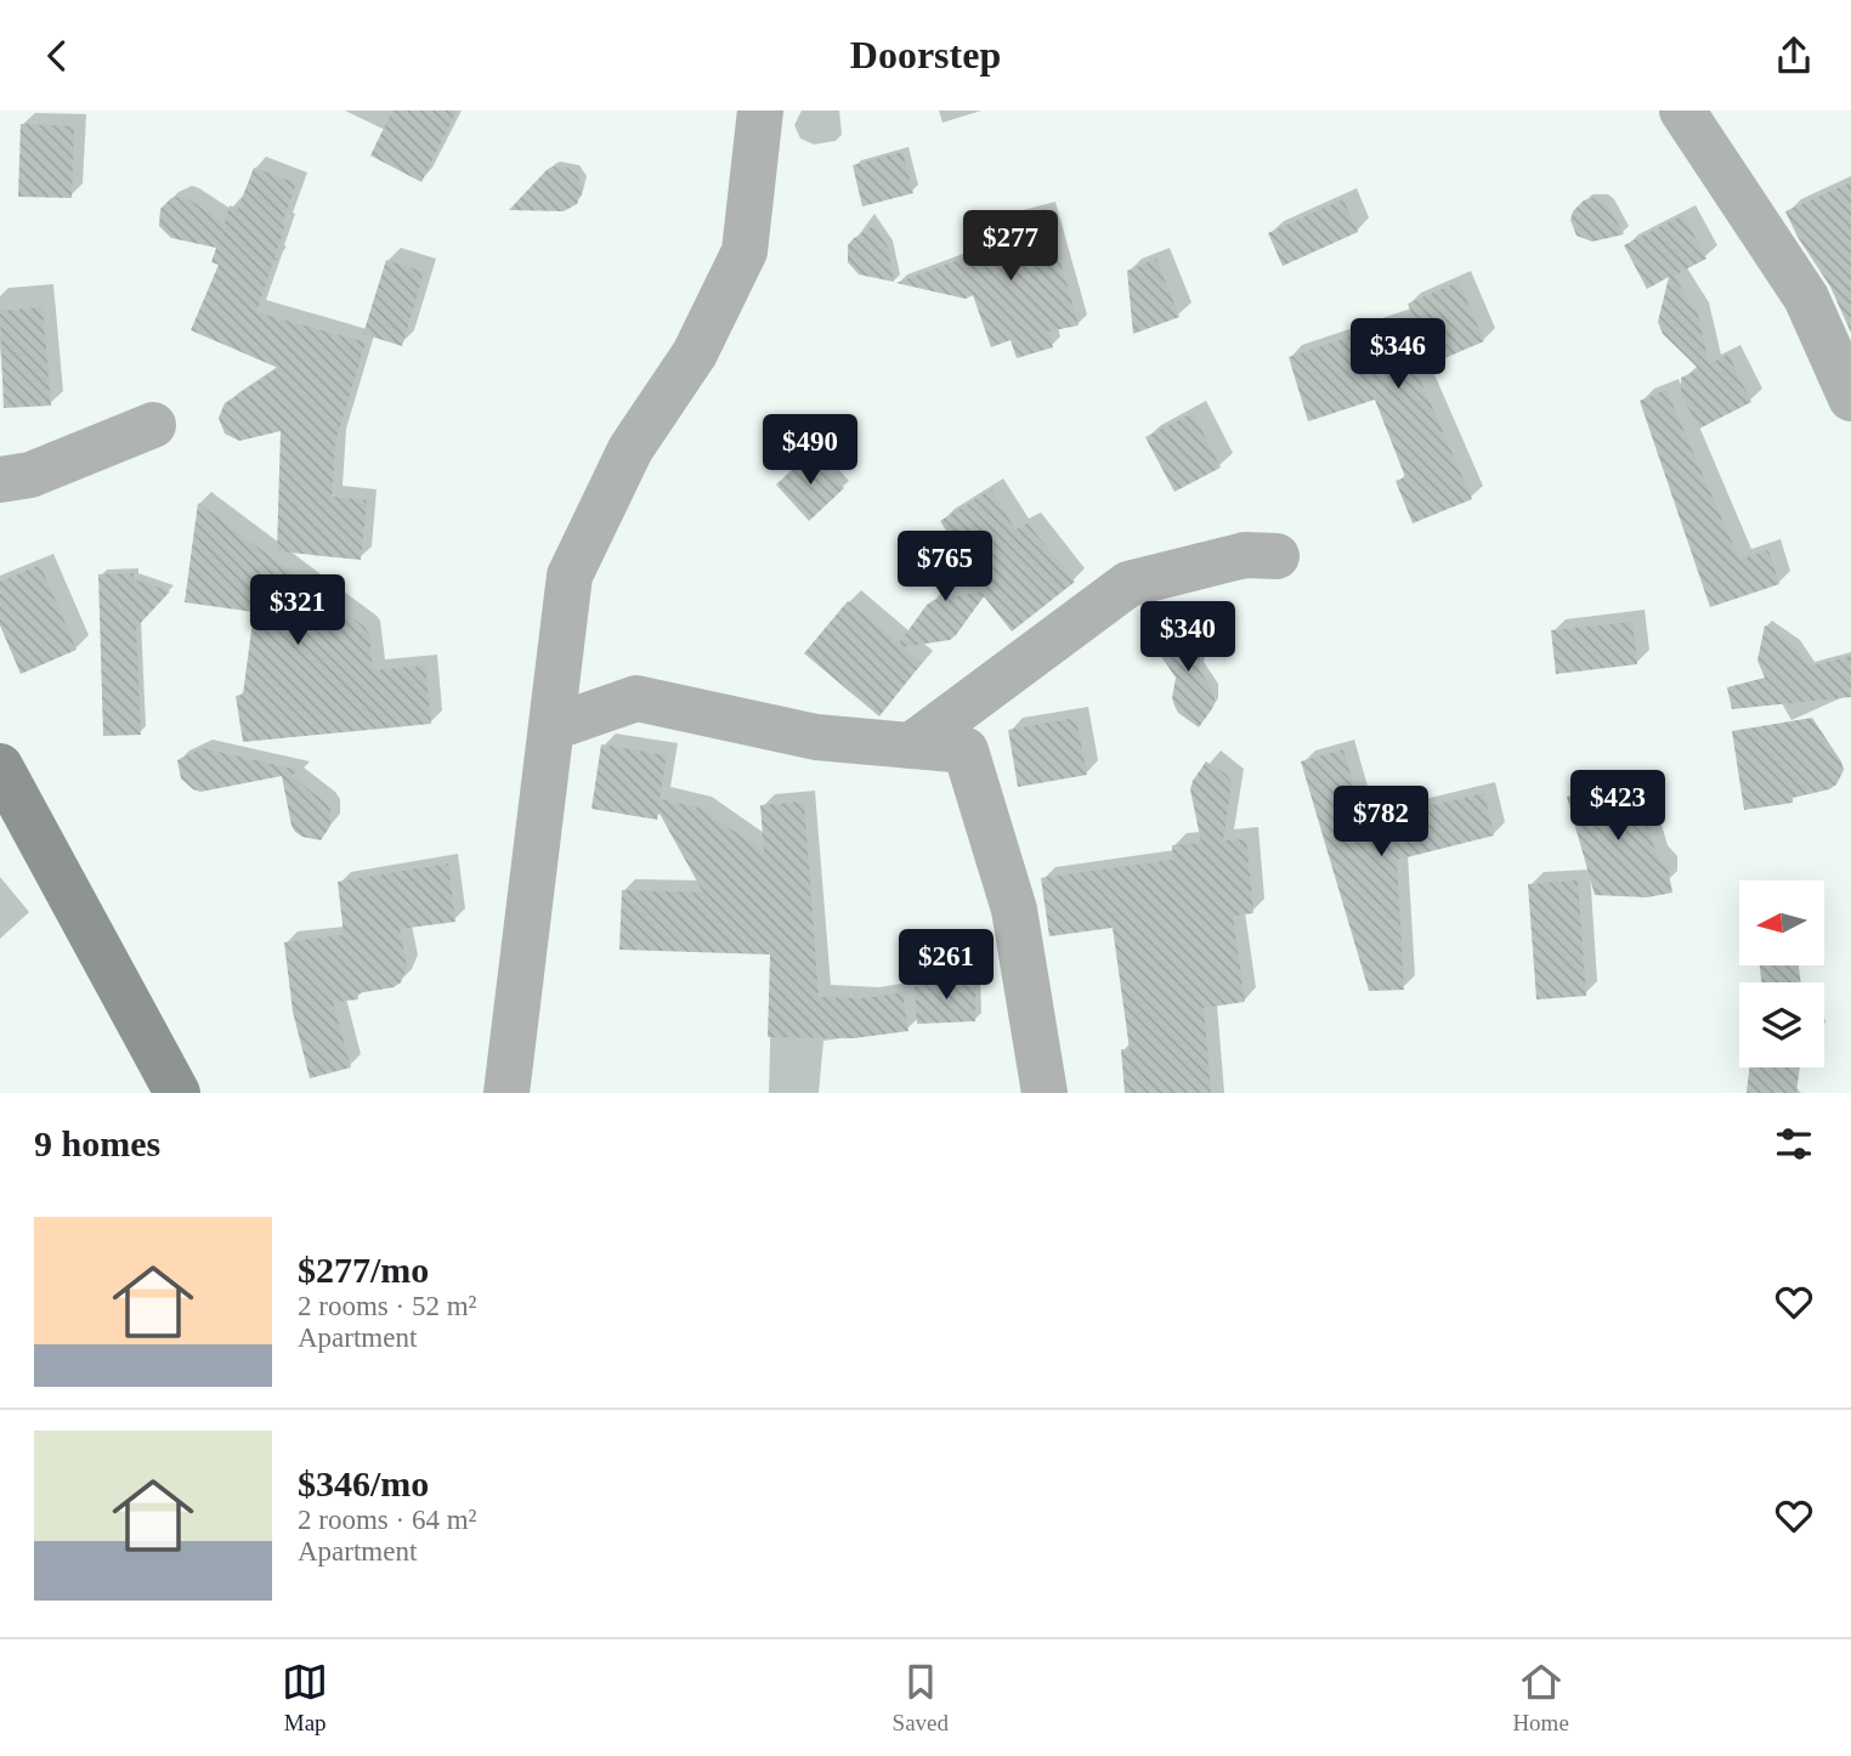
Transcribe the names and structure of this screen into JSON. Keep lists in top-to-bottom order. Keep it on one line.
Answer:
{"north":"left","page":{"header":"Doorstep","price":["$277","$346","$490","$765","$321","$340","$423","$782","$261"],"heading":"9 homes","list":[{"name":"$277/mo","note":"2 rooms · 52 m² · Apartment"},{"name":"$346/mo","note":"2 rooms · 64 m² · Apartment"}],"tabs":["Map","Saved","Home"]}}
